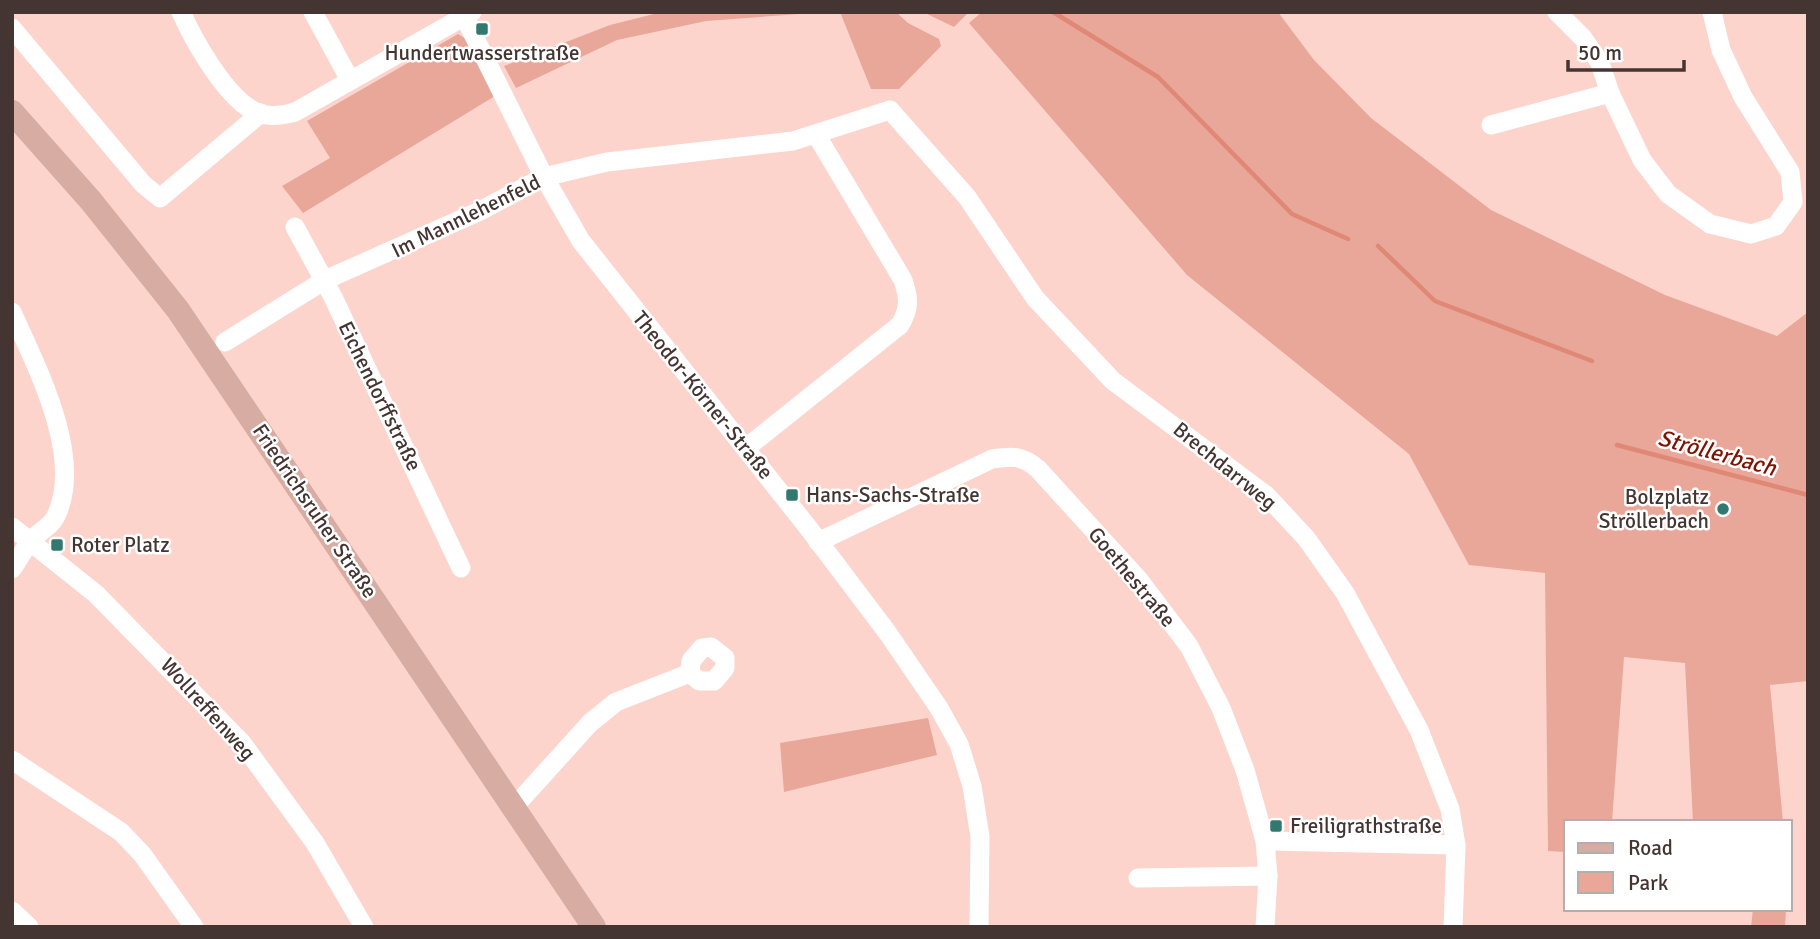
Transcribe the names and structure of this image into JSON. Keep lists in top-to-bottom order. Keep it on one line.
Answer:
{"streets":{"main road":["Friedrichsruher Straße"],"street":["Im Mannlehenfeld","Theodor-Körner-Straße","Eichendorffstraße","Brechdarrweg","Goethestraße","Wollreffenweg"]},"crossings":[["Im Mannlehenfeld","Theodor-Körner-Straße"],["Im Mannlehenfeld","Eichendorffstraße"],["Im Mannlehenfeld","Brechdarrweg"],["Theodor-Körner-Straße","Goethestraße"]],"water":["Ströllerbach"],"places":{"transit":["Hundertwasserstraße","Hans-Sachs-Straße","Roter Platz","Freiligrathstraße"],"other":["Bolzplatz Ströllerbach"]},"legend":["Road","Park"],"scale_bar":"50 m"}
